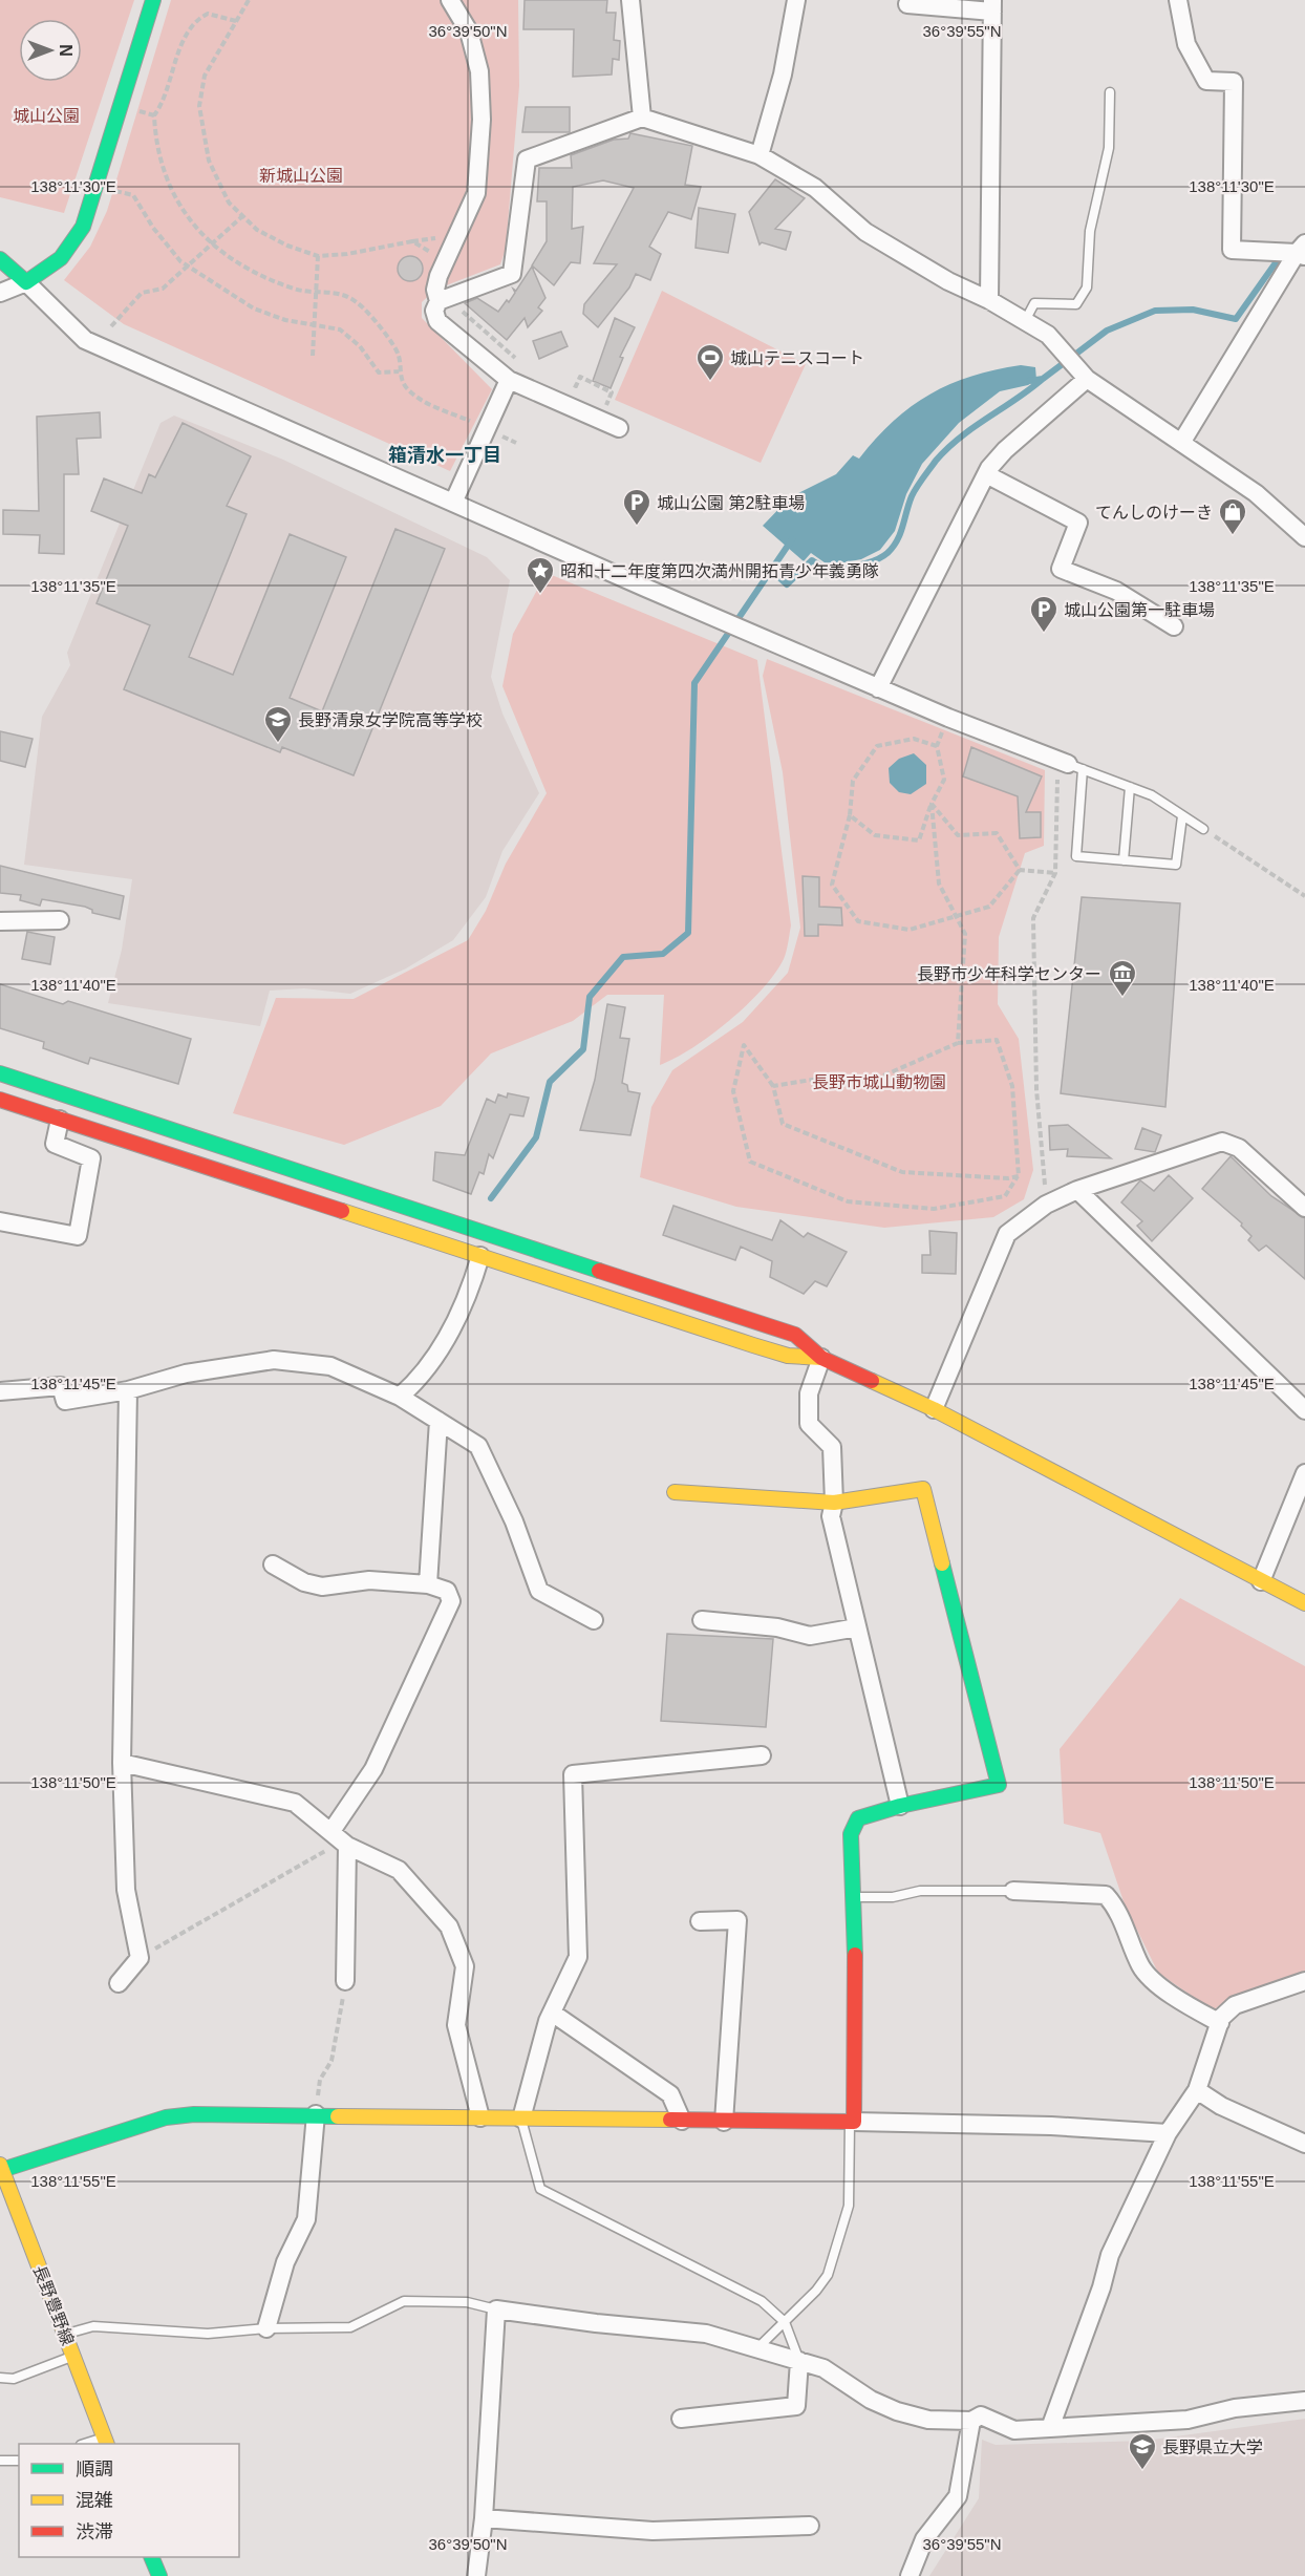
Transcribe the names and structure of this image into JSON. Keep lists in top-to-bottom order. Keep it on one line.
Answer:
{"streets":{"street":["長野豊野線"]},"districts":["箱清水一丁目"],"parks":["城山公園","新城山公園","長野市城山動物園"],"places":{"sports":["城山テニスコート"],"parking":["城山公園 第2駐車場","城山公園第一駐車場"],"shop":["てんしのけーき"],"place":["昭和十二年度第四次満州開拓青少年義勇隊"],"school or university":["長野清泉女学院高等学校","長野県立大学"],"museum":["長野市少年科学センター"]},"legend":["順調","混雑","渋滞"],"north":"right","coordinates":["36°39'50\"N","36°39'55\"N","138°11'30\"E","138°11'35\"E","138°11'40\"E","138°11'45\"E","138°11'50\"E","138°11'55\"E"]}
